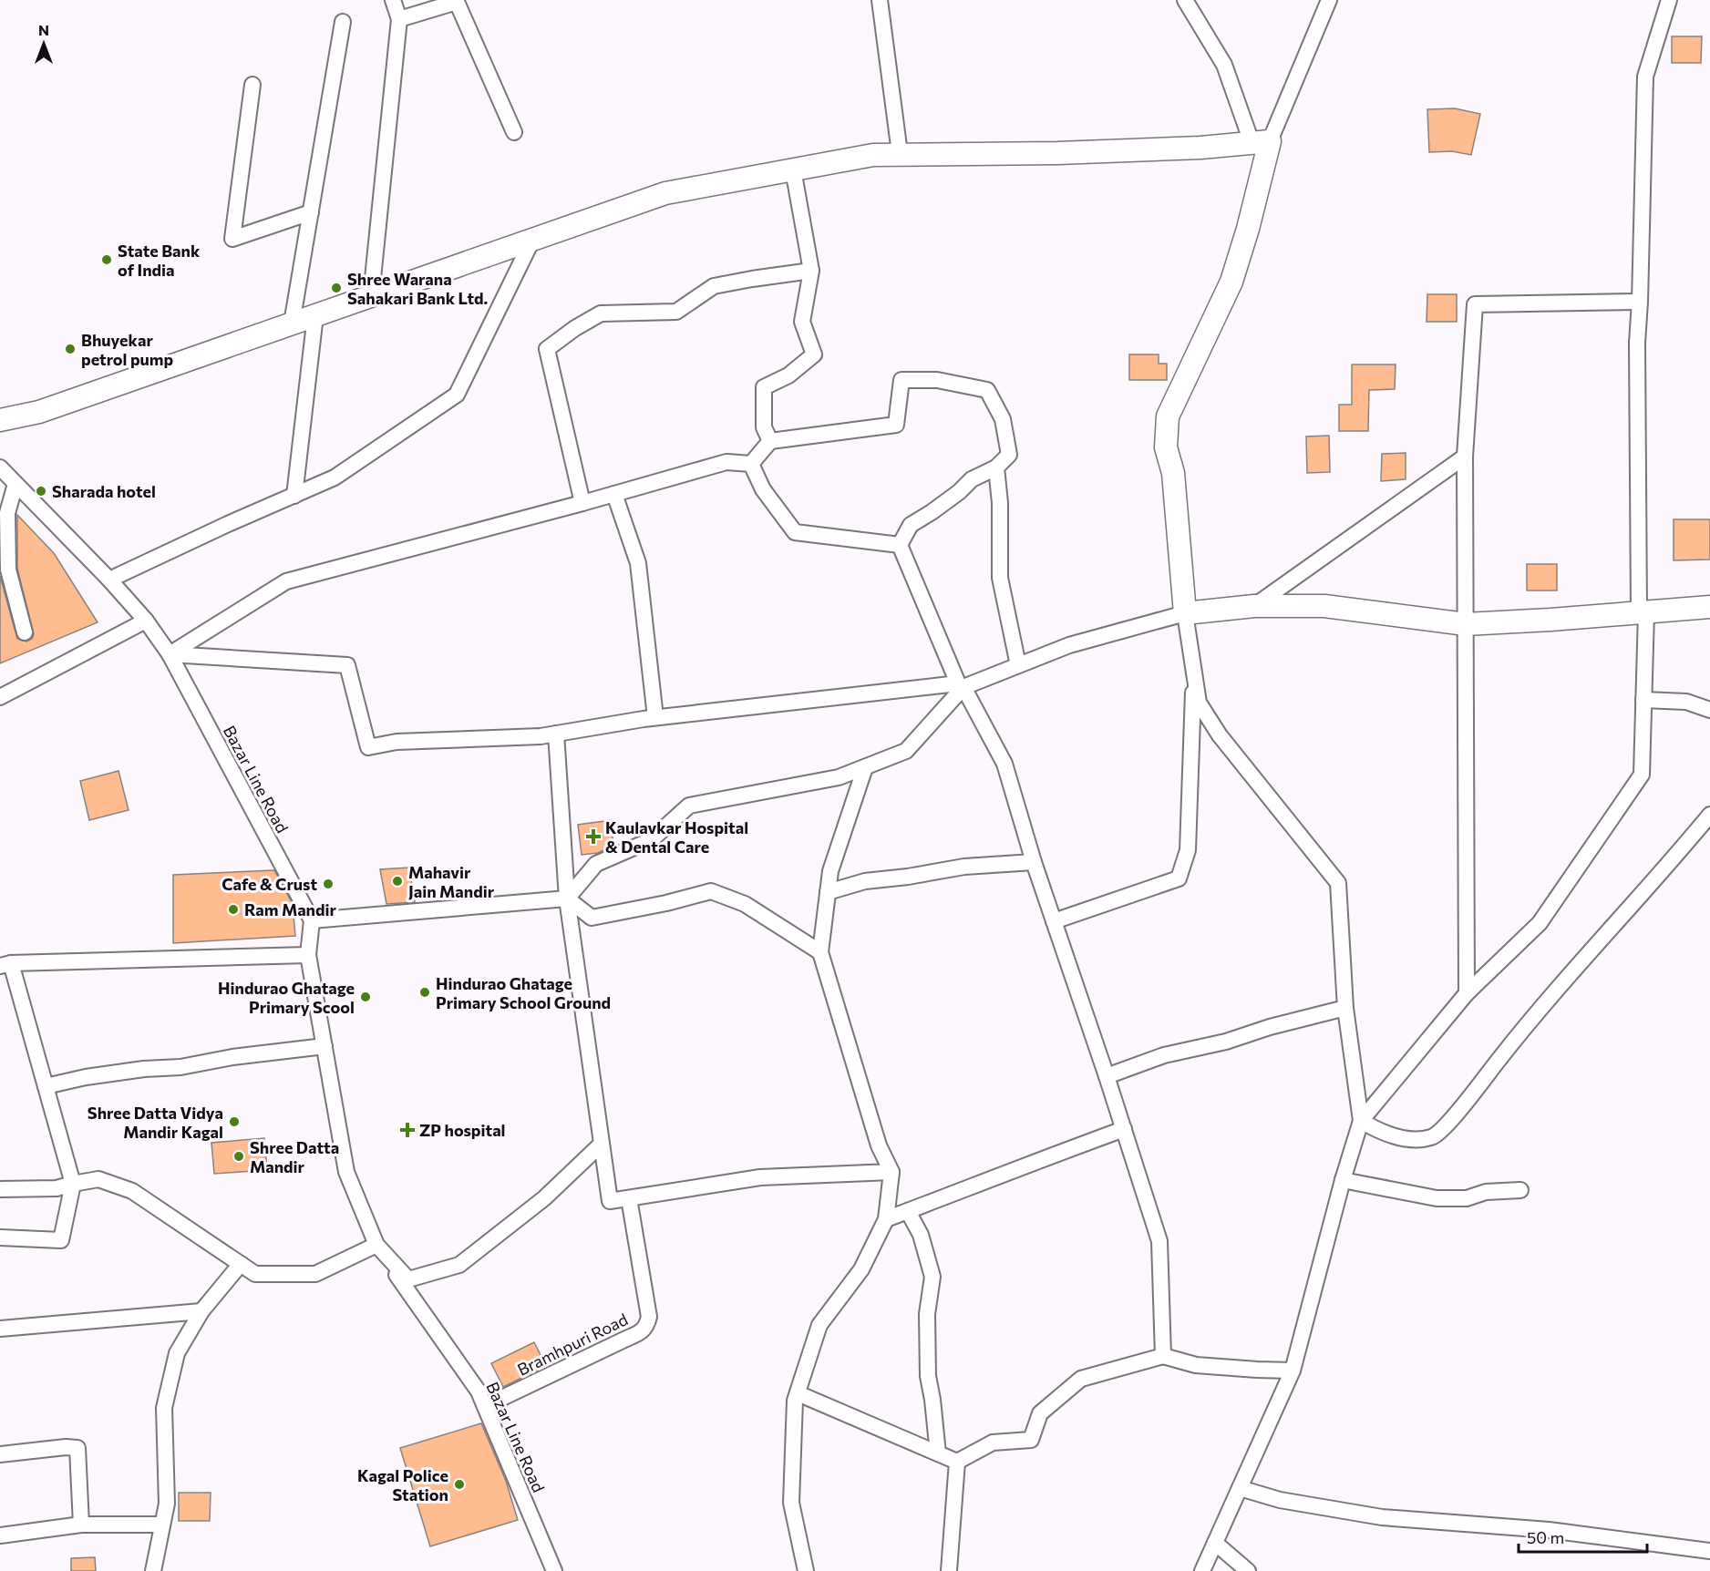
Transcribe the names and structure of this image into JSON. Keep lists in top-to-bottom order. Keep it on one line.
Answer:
{"streets":{"street":["Bazar Line Road","Bramhpuri Road"]},"crossings":[["Bazar Line Road","Bramhpuri Road"]],"places":{"other":["State Bank of India","Shree Warana Sahakari Bank Ltd.","Bhuyekar petrol pump","Sharada hotel","Mahavir Jain Mandir","Cafe & Crust","Ram Mandir","Hindurao Ghatage Primary School Ground","Hindurao Ghatage Primary Scool","Shree Datta Vidya Mandir Kagal","Shree Datta Mandir","Kagal Police Station"],"health":["Kaulavkar Hospital & Dental Care","ZP hospital"]},"scale_bar":"50 m","north":"top"}
